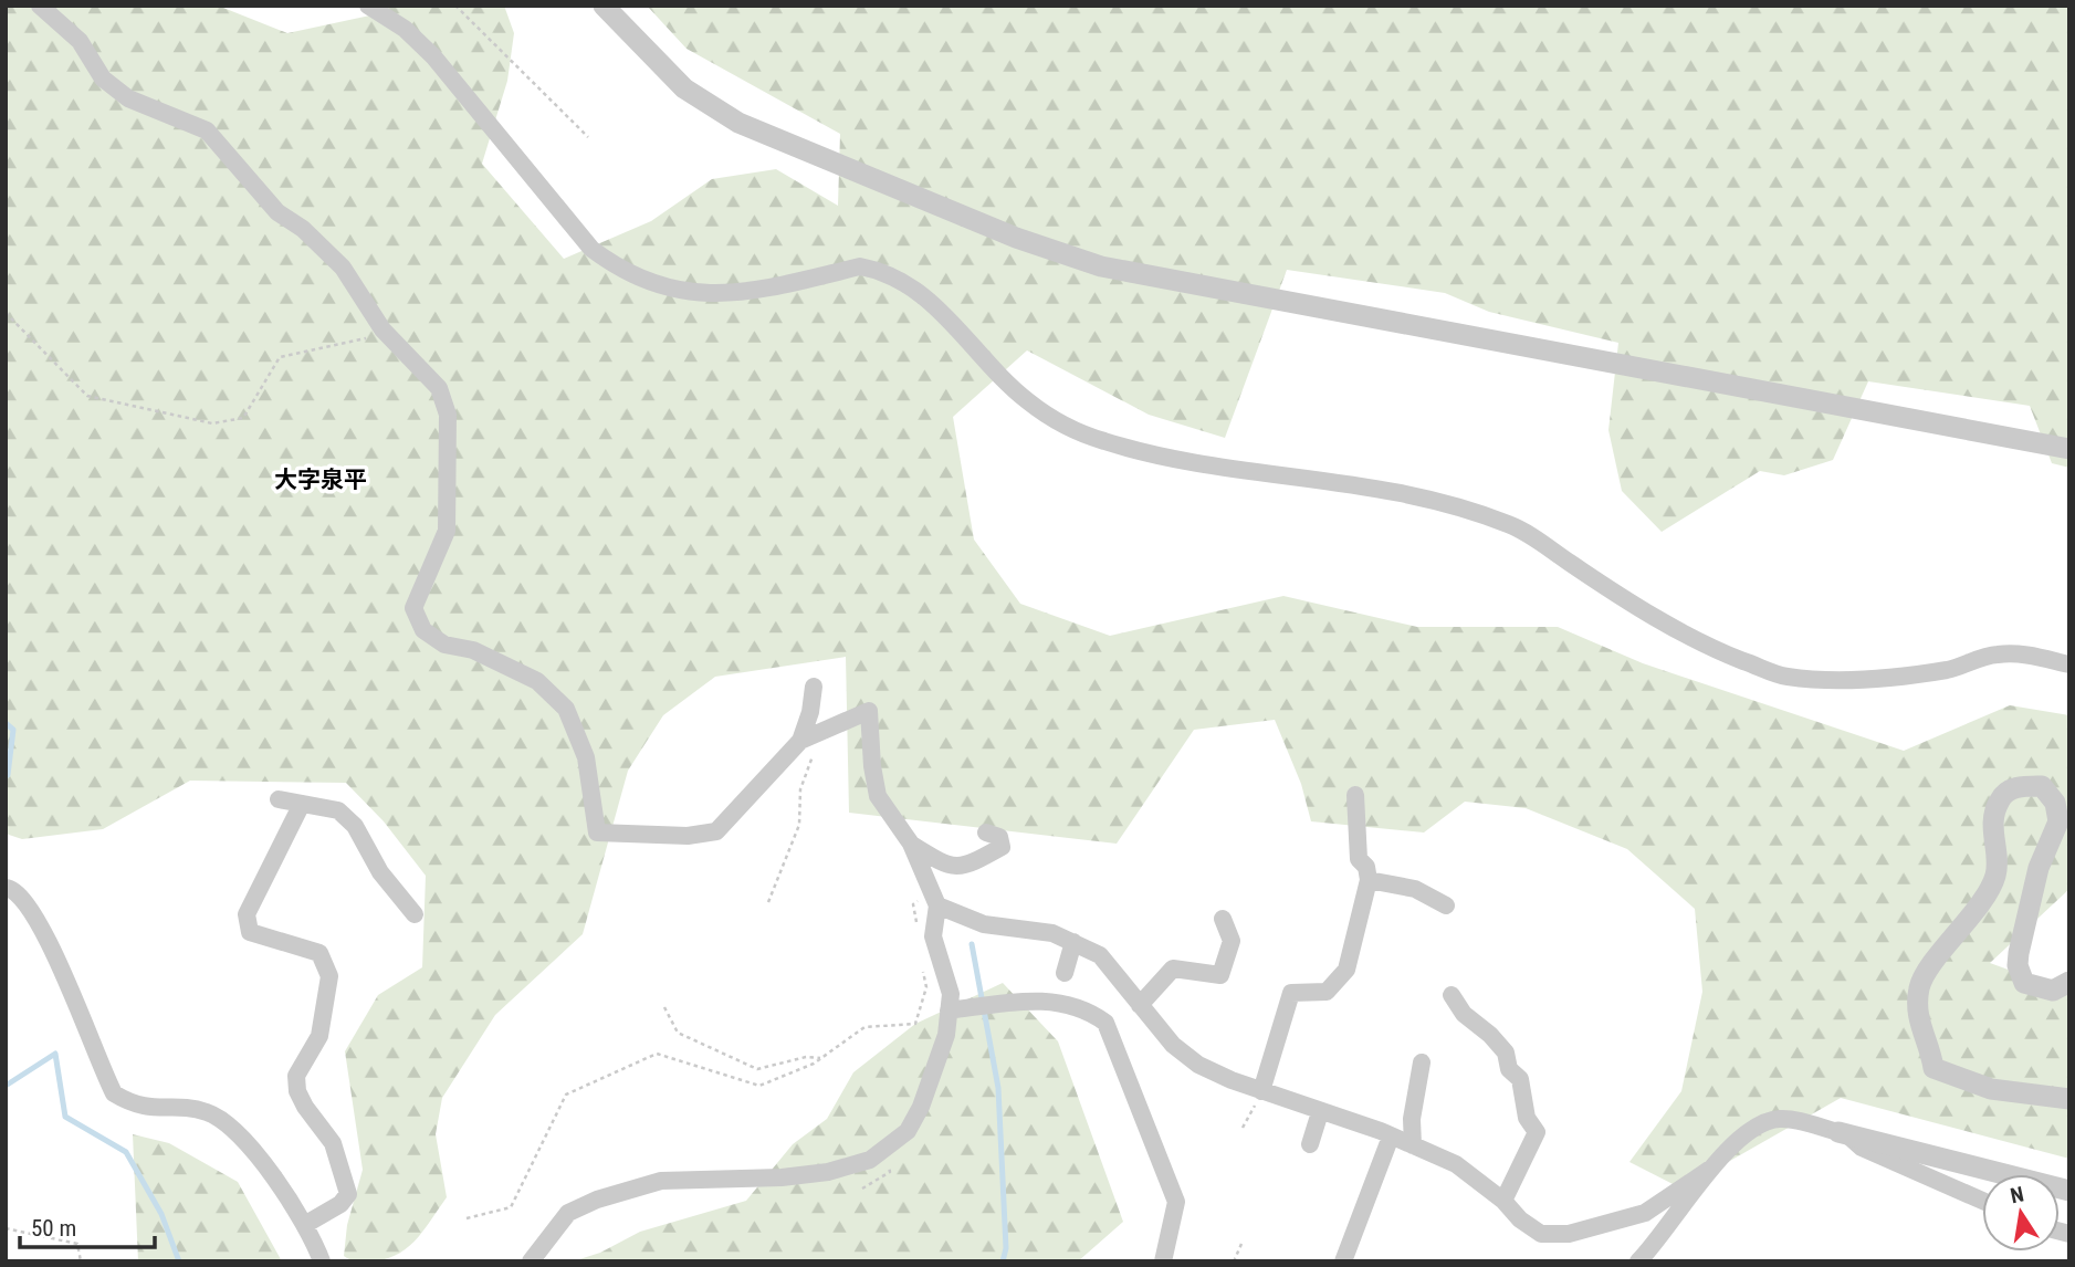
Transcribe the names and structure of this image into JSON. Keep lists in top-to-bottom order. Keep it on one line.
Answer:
{"districts":["大字泉平"],"scale_bar":"50 m","north":"top"}
